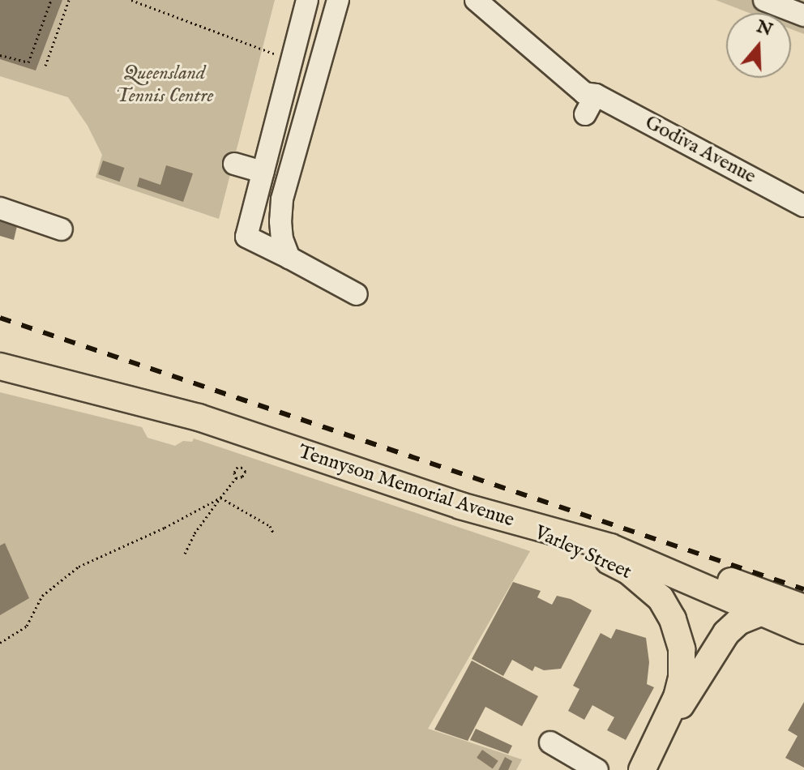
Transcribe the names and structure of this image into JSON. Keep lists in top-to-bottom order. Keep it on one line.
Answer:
{"streets":{"main road":["Tennyson Memorial Avenue","Varley Street"],"street":["Godiva Avenue"]},"crossings":[["Tennyson Memorial Avenue","Varley Street"]],"parks":["Queensland Tennis Centre"],"north":"top"}
